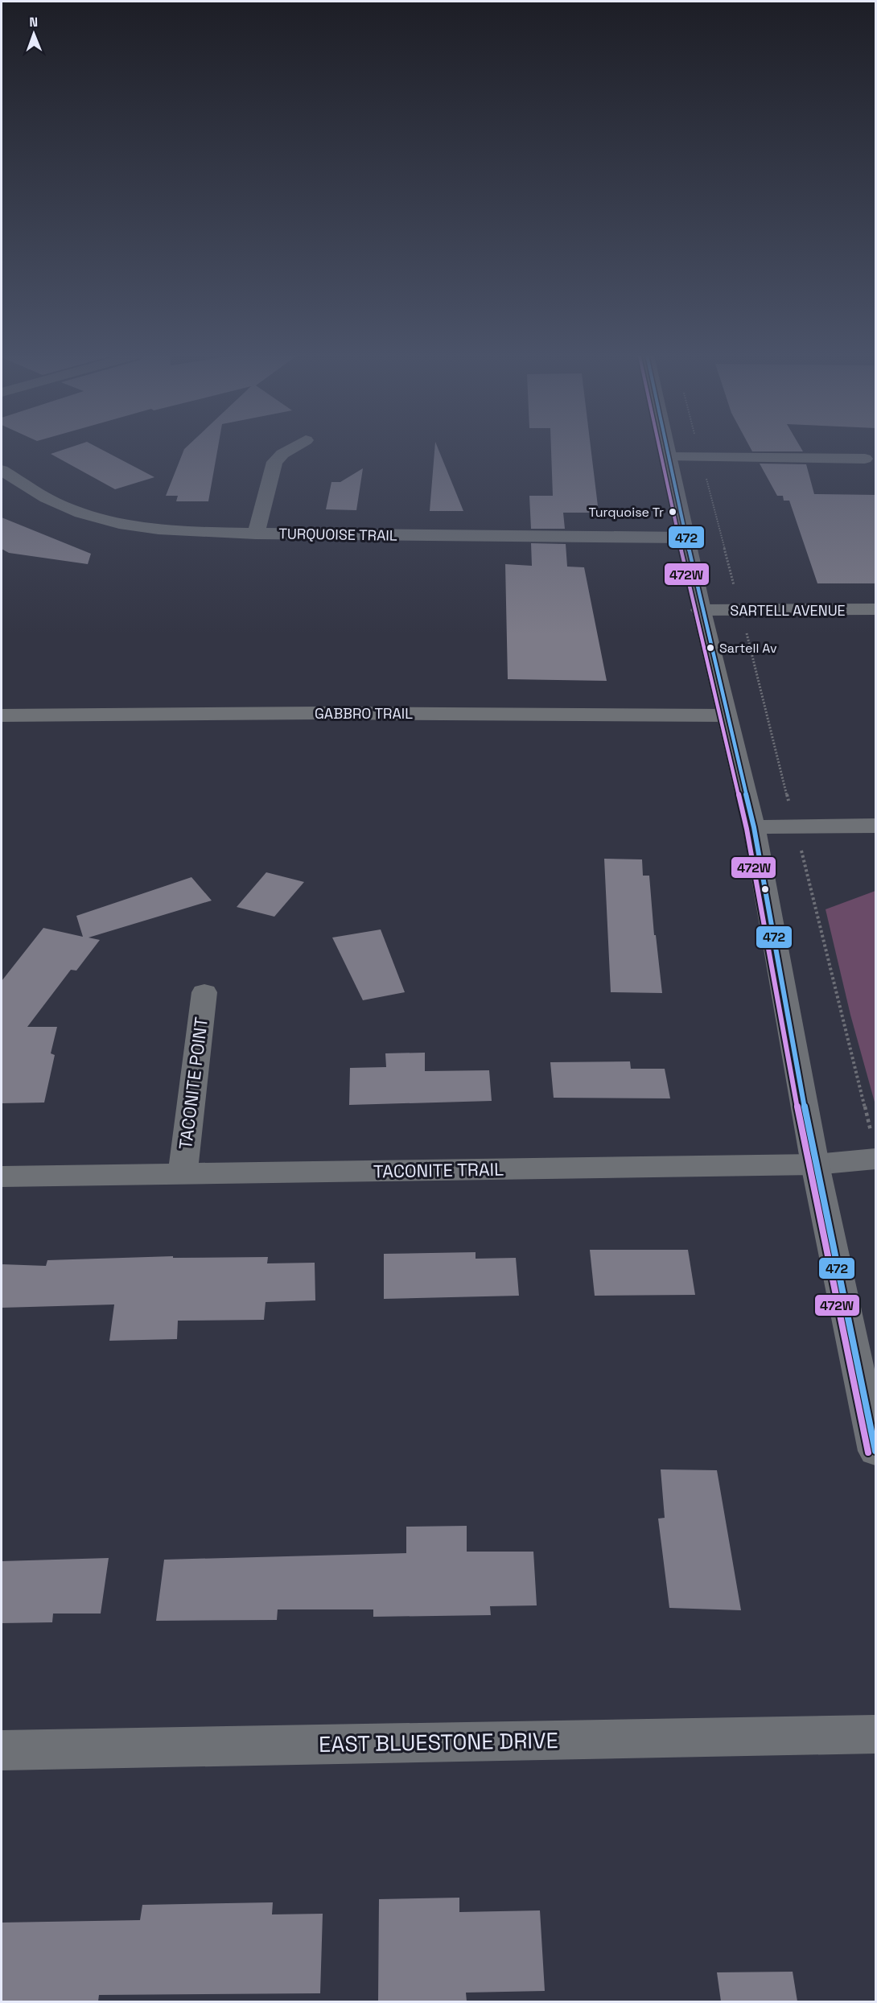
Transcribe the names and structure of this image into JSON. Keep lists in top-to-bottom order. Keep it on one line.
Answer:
{"streets":{"street":["TURQUOISE TRAIL","SARTELL AVENUE","GABBRO TRAIL","TACONITE POINT","TACONITE TRAIL","EAST BLUESTONE DRIVE"]},"crossings":[["TACONITE POINT","TACONITE TRAIL"]],"places":["Turquoise Tr","Sartell Av"],"lines":["transit line 472","transit line 472W"],"north":"top"}
